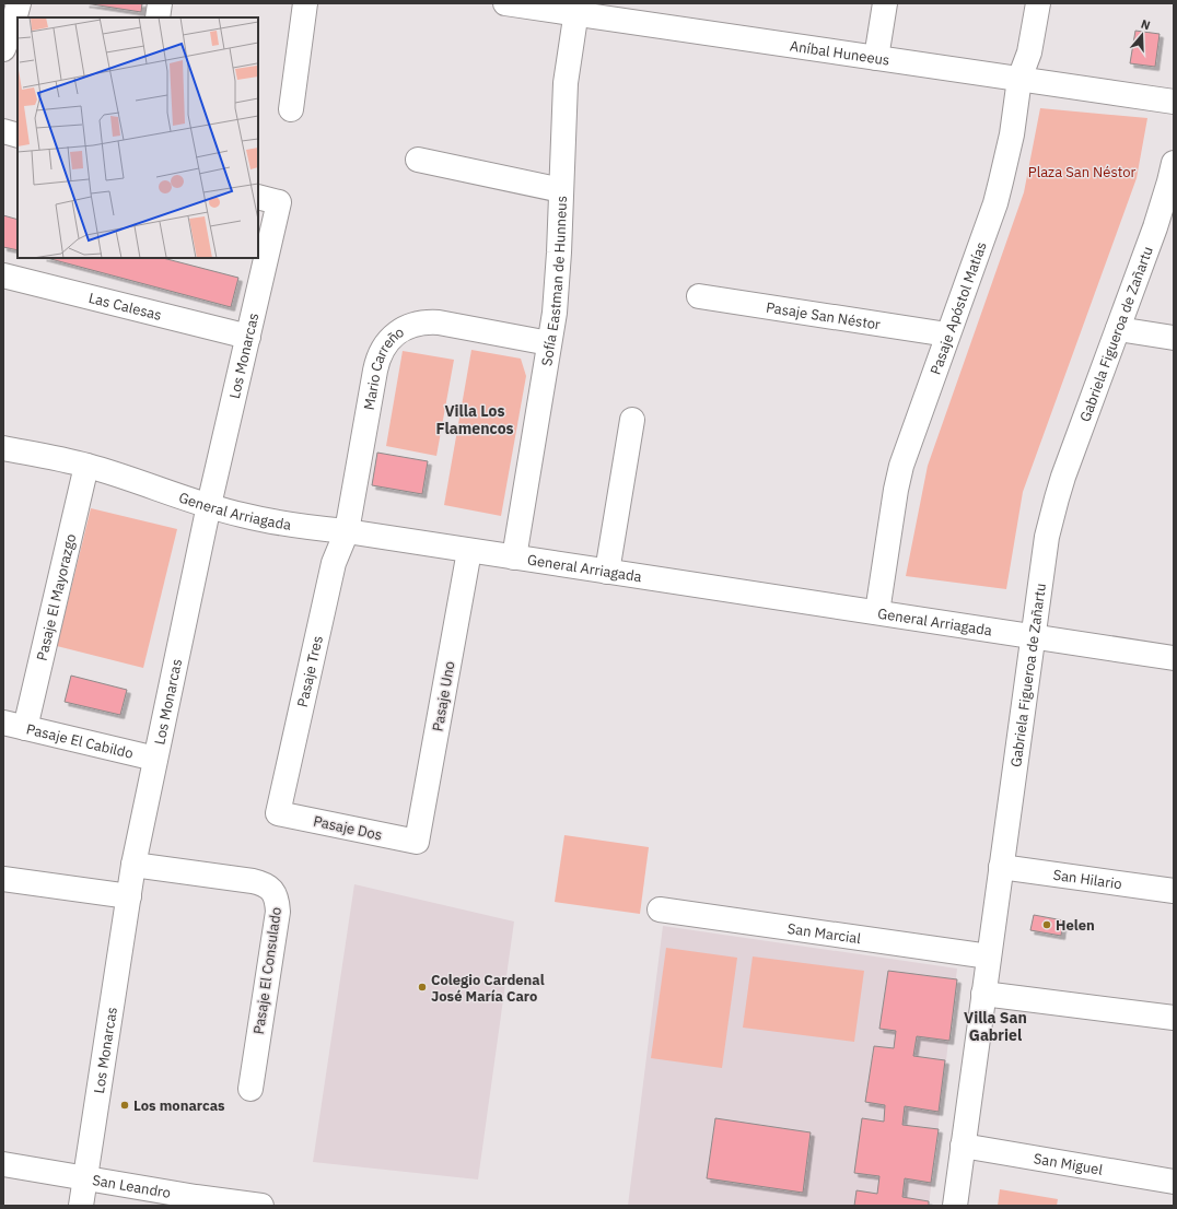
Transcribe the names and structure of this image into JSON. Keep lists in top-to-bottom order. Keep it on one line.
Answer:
{"streets":{"street":["Aníbal Huneeus","Sofía Eastman de Hunneus","Las Calesas","Pasaje Apóstol Matías","Pasaje San Néstor","Gabriela Figueroa de Zañartu","Los Monarcas","Mario Carreño","General Arriagada","Pasaje El Mayorazgo","Pasaje Tres","Pasaje Uno","Pasaje El Cabildo","Pasaje Dos","San Hilario","San Marcial","Pasaje El Consulado","San Miguel","San Leandro"]},"crossings":[["Aníbal Huneeus","Sofía Eastman de Hunneus"],["Aníbal Huneeus","Pasaje Apóstol Matías"],["Sofía Eastman de Hunneus","Mario Carreño"],["Sofía Eastman de Hunneus","General Arriagada"],["Las Calesas","Los Monarcas"],["Pasaje Apóstol Matías","Pasaje San Néstor"],["Pasaje Apóstol Matías","General Arriagada"],["Gabriela Figueroa de Zañartu","General Arriagada"],["Gabriela Figueroa de Zañartu","San Hilario"],["Gabriela Figueroa de Zañartu","San Marcial"],["Gabriela Figueroa de Zañartu","San Miguel"],["Los Monarcas","General Arriagada"],["Los Monarcas","Pasaje El Cabildo"],["Los Monarcas","Pasaje El Consulado"],["Los Monarcas","San Leandro"],["Mario Carreño","General Arriagada"],["Mario Carreño","Pasaje Tres"],["General Arriagada","Pasaje El Mayorazgo"],["General Arriagada","Pasaje Tres"],["General Arriagada","Pasaje Uno"],["Pasaje El Mayorazgo","Pasaje El Cabildo"],["Pasaje Tres","Pasaje Dos"],["Pasaje Uno","Pasaje Dos"]],"districts":["Villa Los Flamencos","Villa San Gabriel"],"parks":["Plaza San Néstor"],"places":["Helen","Colegio Cardenal José María Caro","Los monarcas"],"north":"top"}
